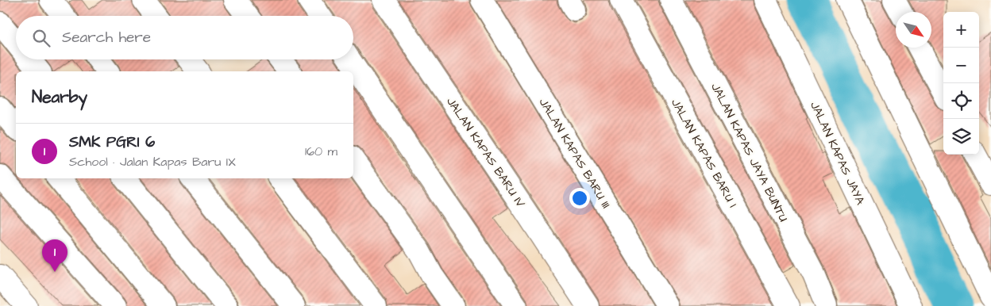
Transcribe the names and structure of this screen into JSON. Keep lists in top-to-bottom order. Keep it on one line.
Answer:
{"streets":{"street":["JALAN KAPAS BARU IV","JALAN KAPAS JAYA BUNTU","JALAN KAPAS BARU III","JALAN KAPAS BARU I","JALAN KAPAS JAYA"]},"north":"bottom right","page":{"map_buttons":["+","−"],"search":"Search here","heading":"Nearby","list":[{"mark":"1","name":"SMK PGRI 6","note":"School · Jalan Kapas Baru IX","value":"160 m"}],"pins":"1"}}
